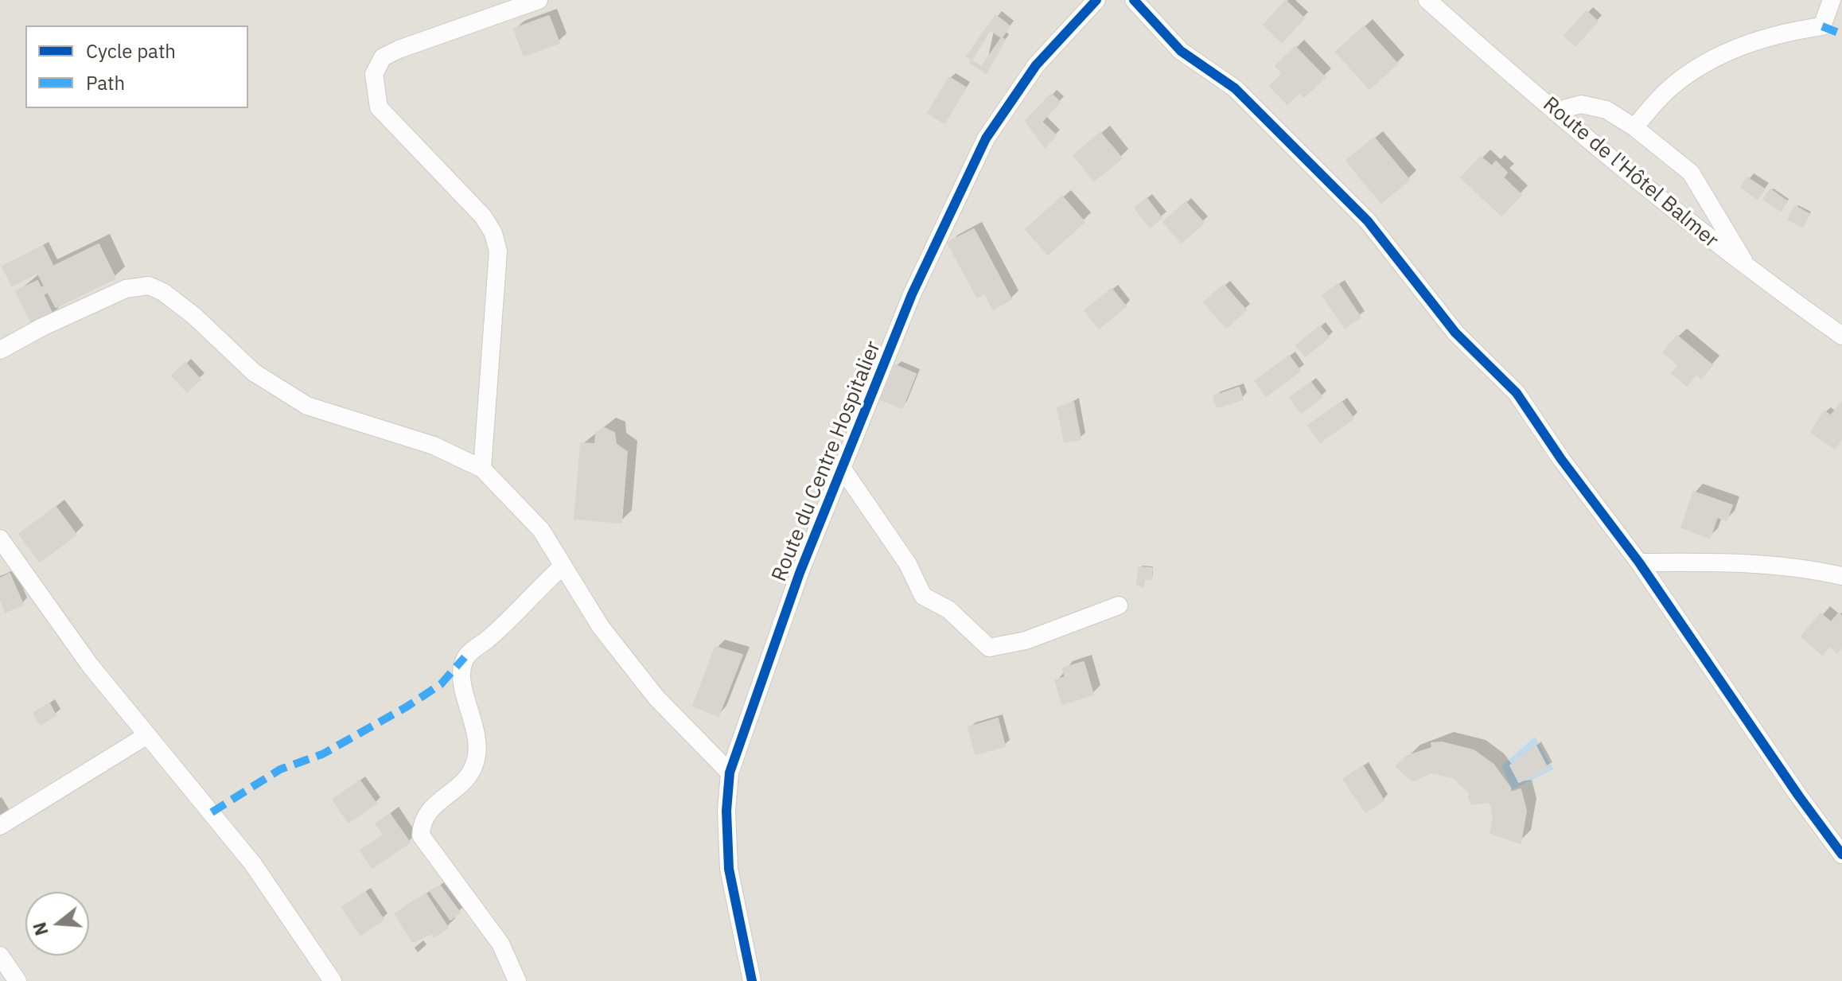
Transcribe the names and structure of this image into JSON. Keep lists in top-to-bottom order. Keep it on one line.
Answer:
{"streets":{"street":["Route de l'Hôtel Balmer","Route du Centre Hospitalier"]},"legend":["Cycle path","Path"],"north":"left"}
